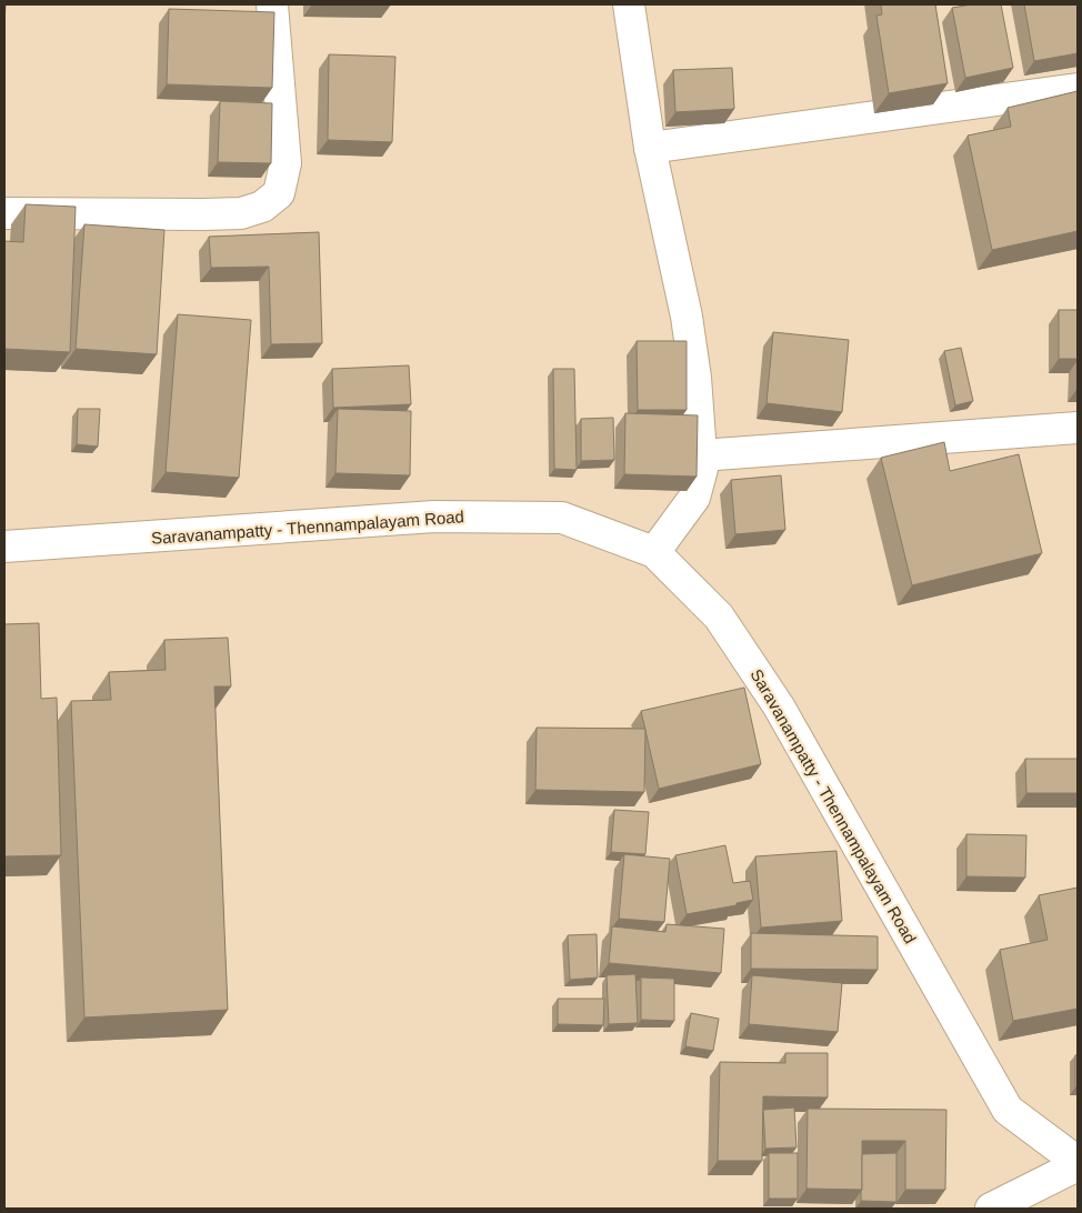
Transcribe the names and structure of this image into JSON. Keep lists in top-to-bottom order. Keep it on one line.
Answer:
{"streets":{"street":["Saravanampatty - Thennampalayam Road"]}}
